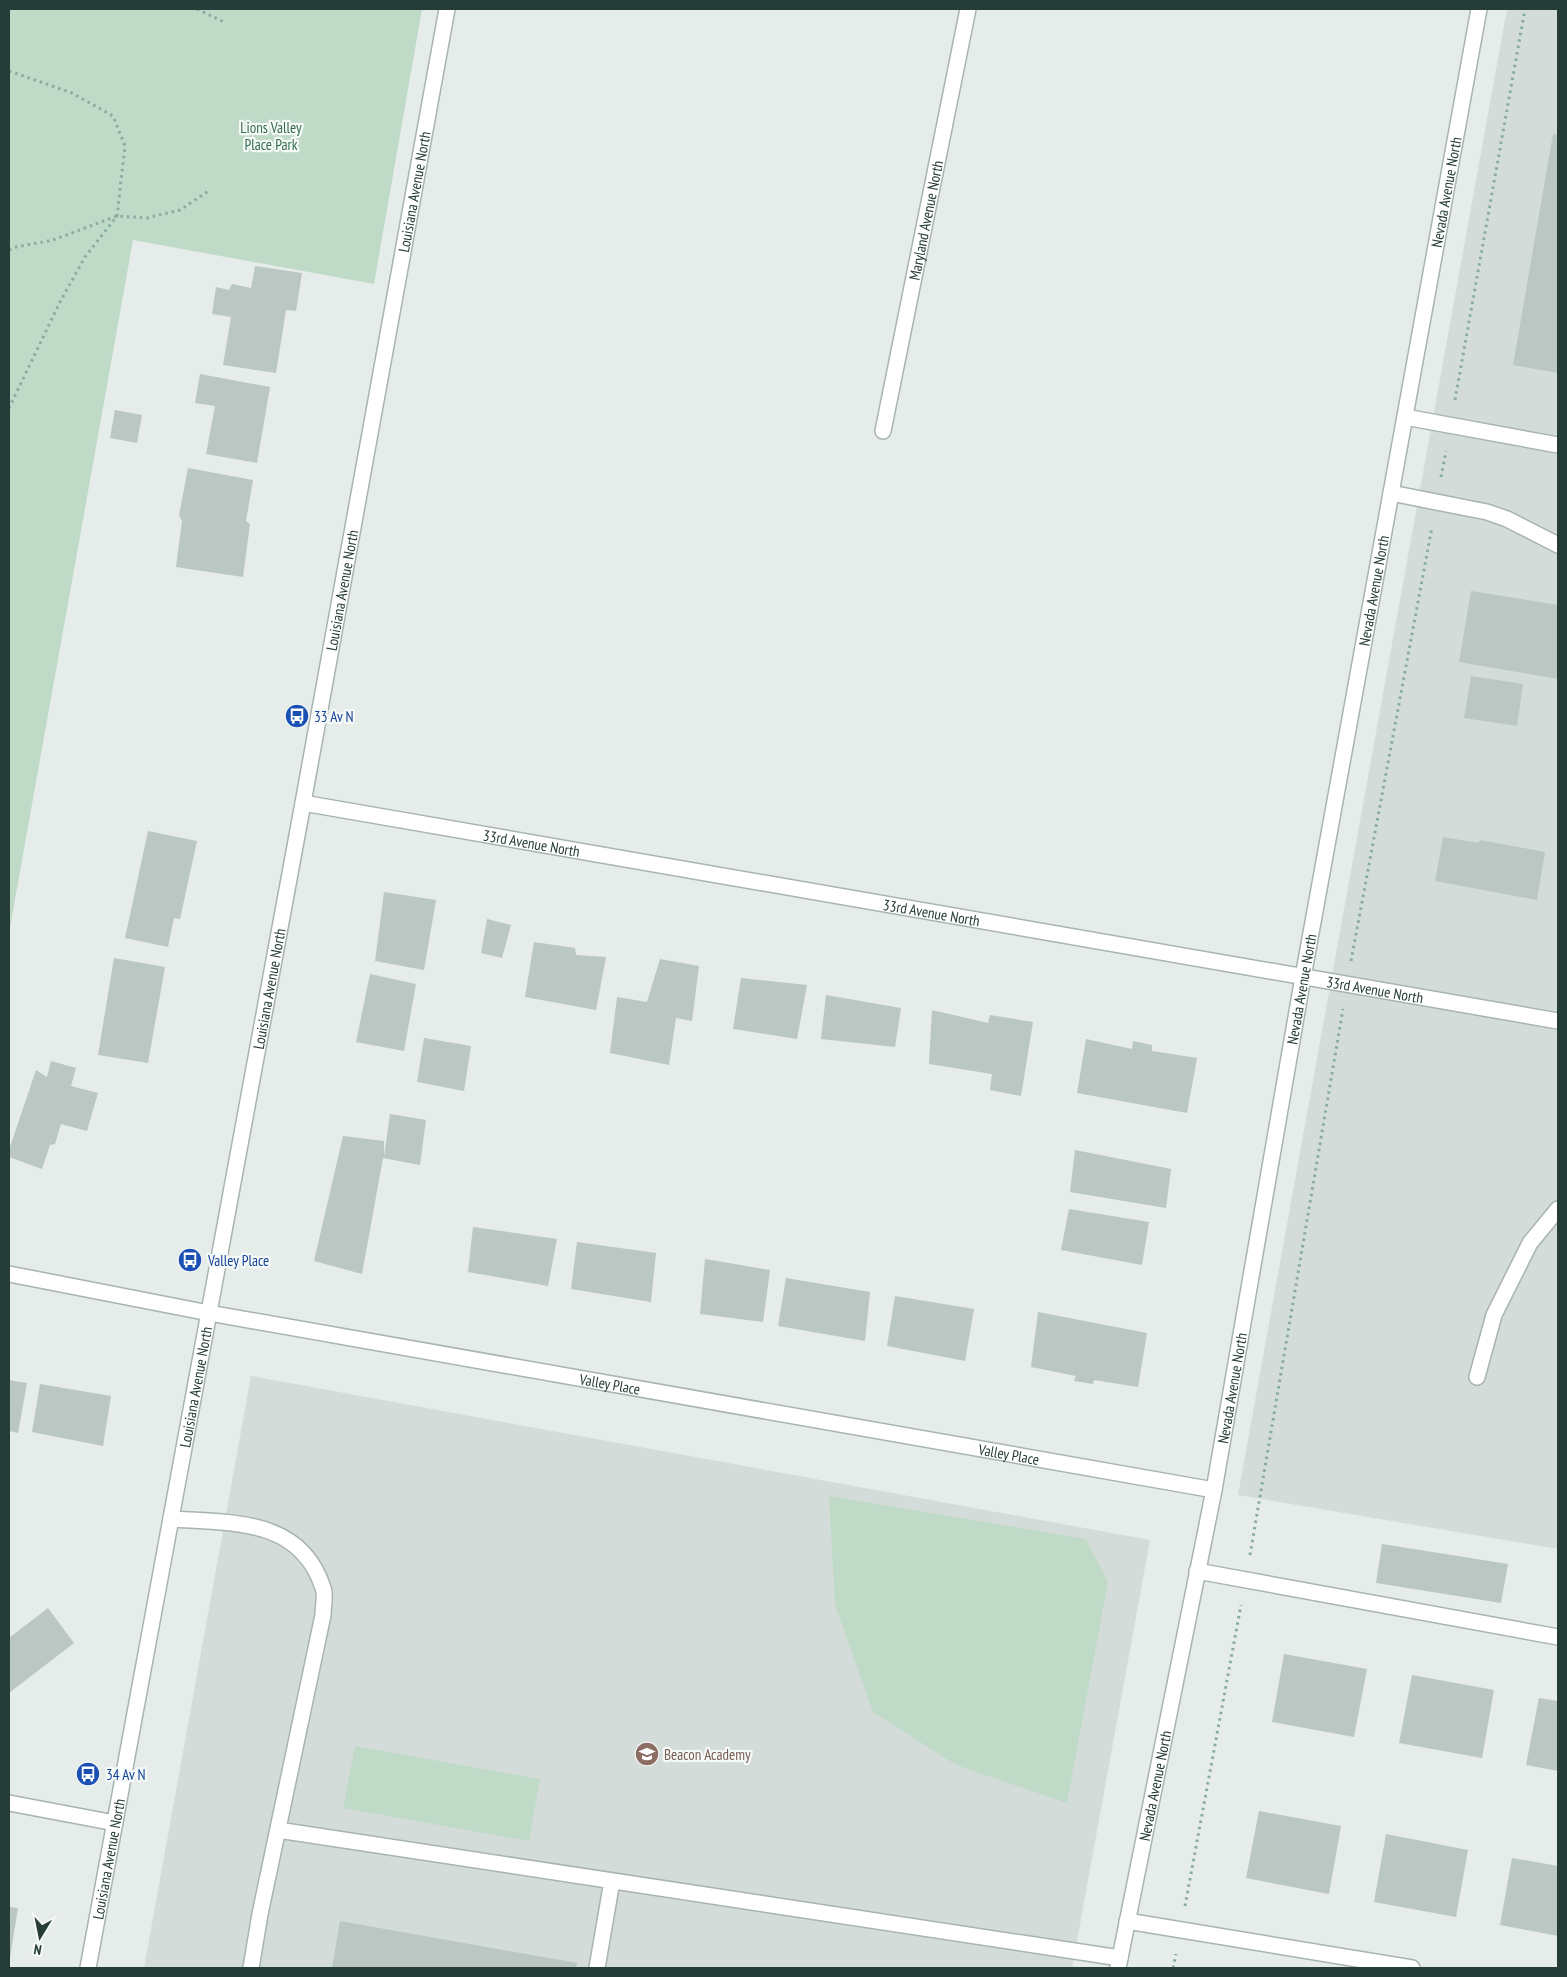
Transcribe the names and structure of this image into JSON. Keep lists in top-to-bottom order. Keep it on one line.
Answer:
{"streets":{"street":["Louisiana Avenue North","Nevada Avenue North","Maryland Avenue North","33rd Avenue North","Valley Place"]},"crossings":[["Louisiana Avenue North","33rd Avenue North"],["Louisiana Avenue North","Valley Place"],["Nevada Avenue North","33rd Avenue North"],["Nevada Avenue North","Valley Place"]],"parks":["Lions Valley Place Park"],"places":{"bus stop":["33 Av N","Valley Place","34 Av N"],"school or university":["Beacon Academy"]},"north":"bottom"}
